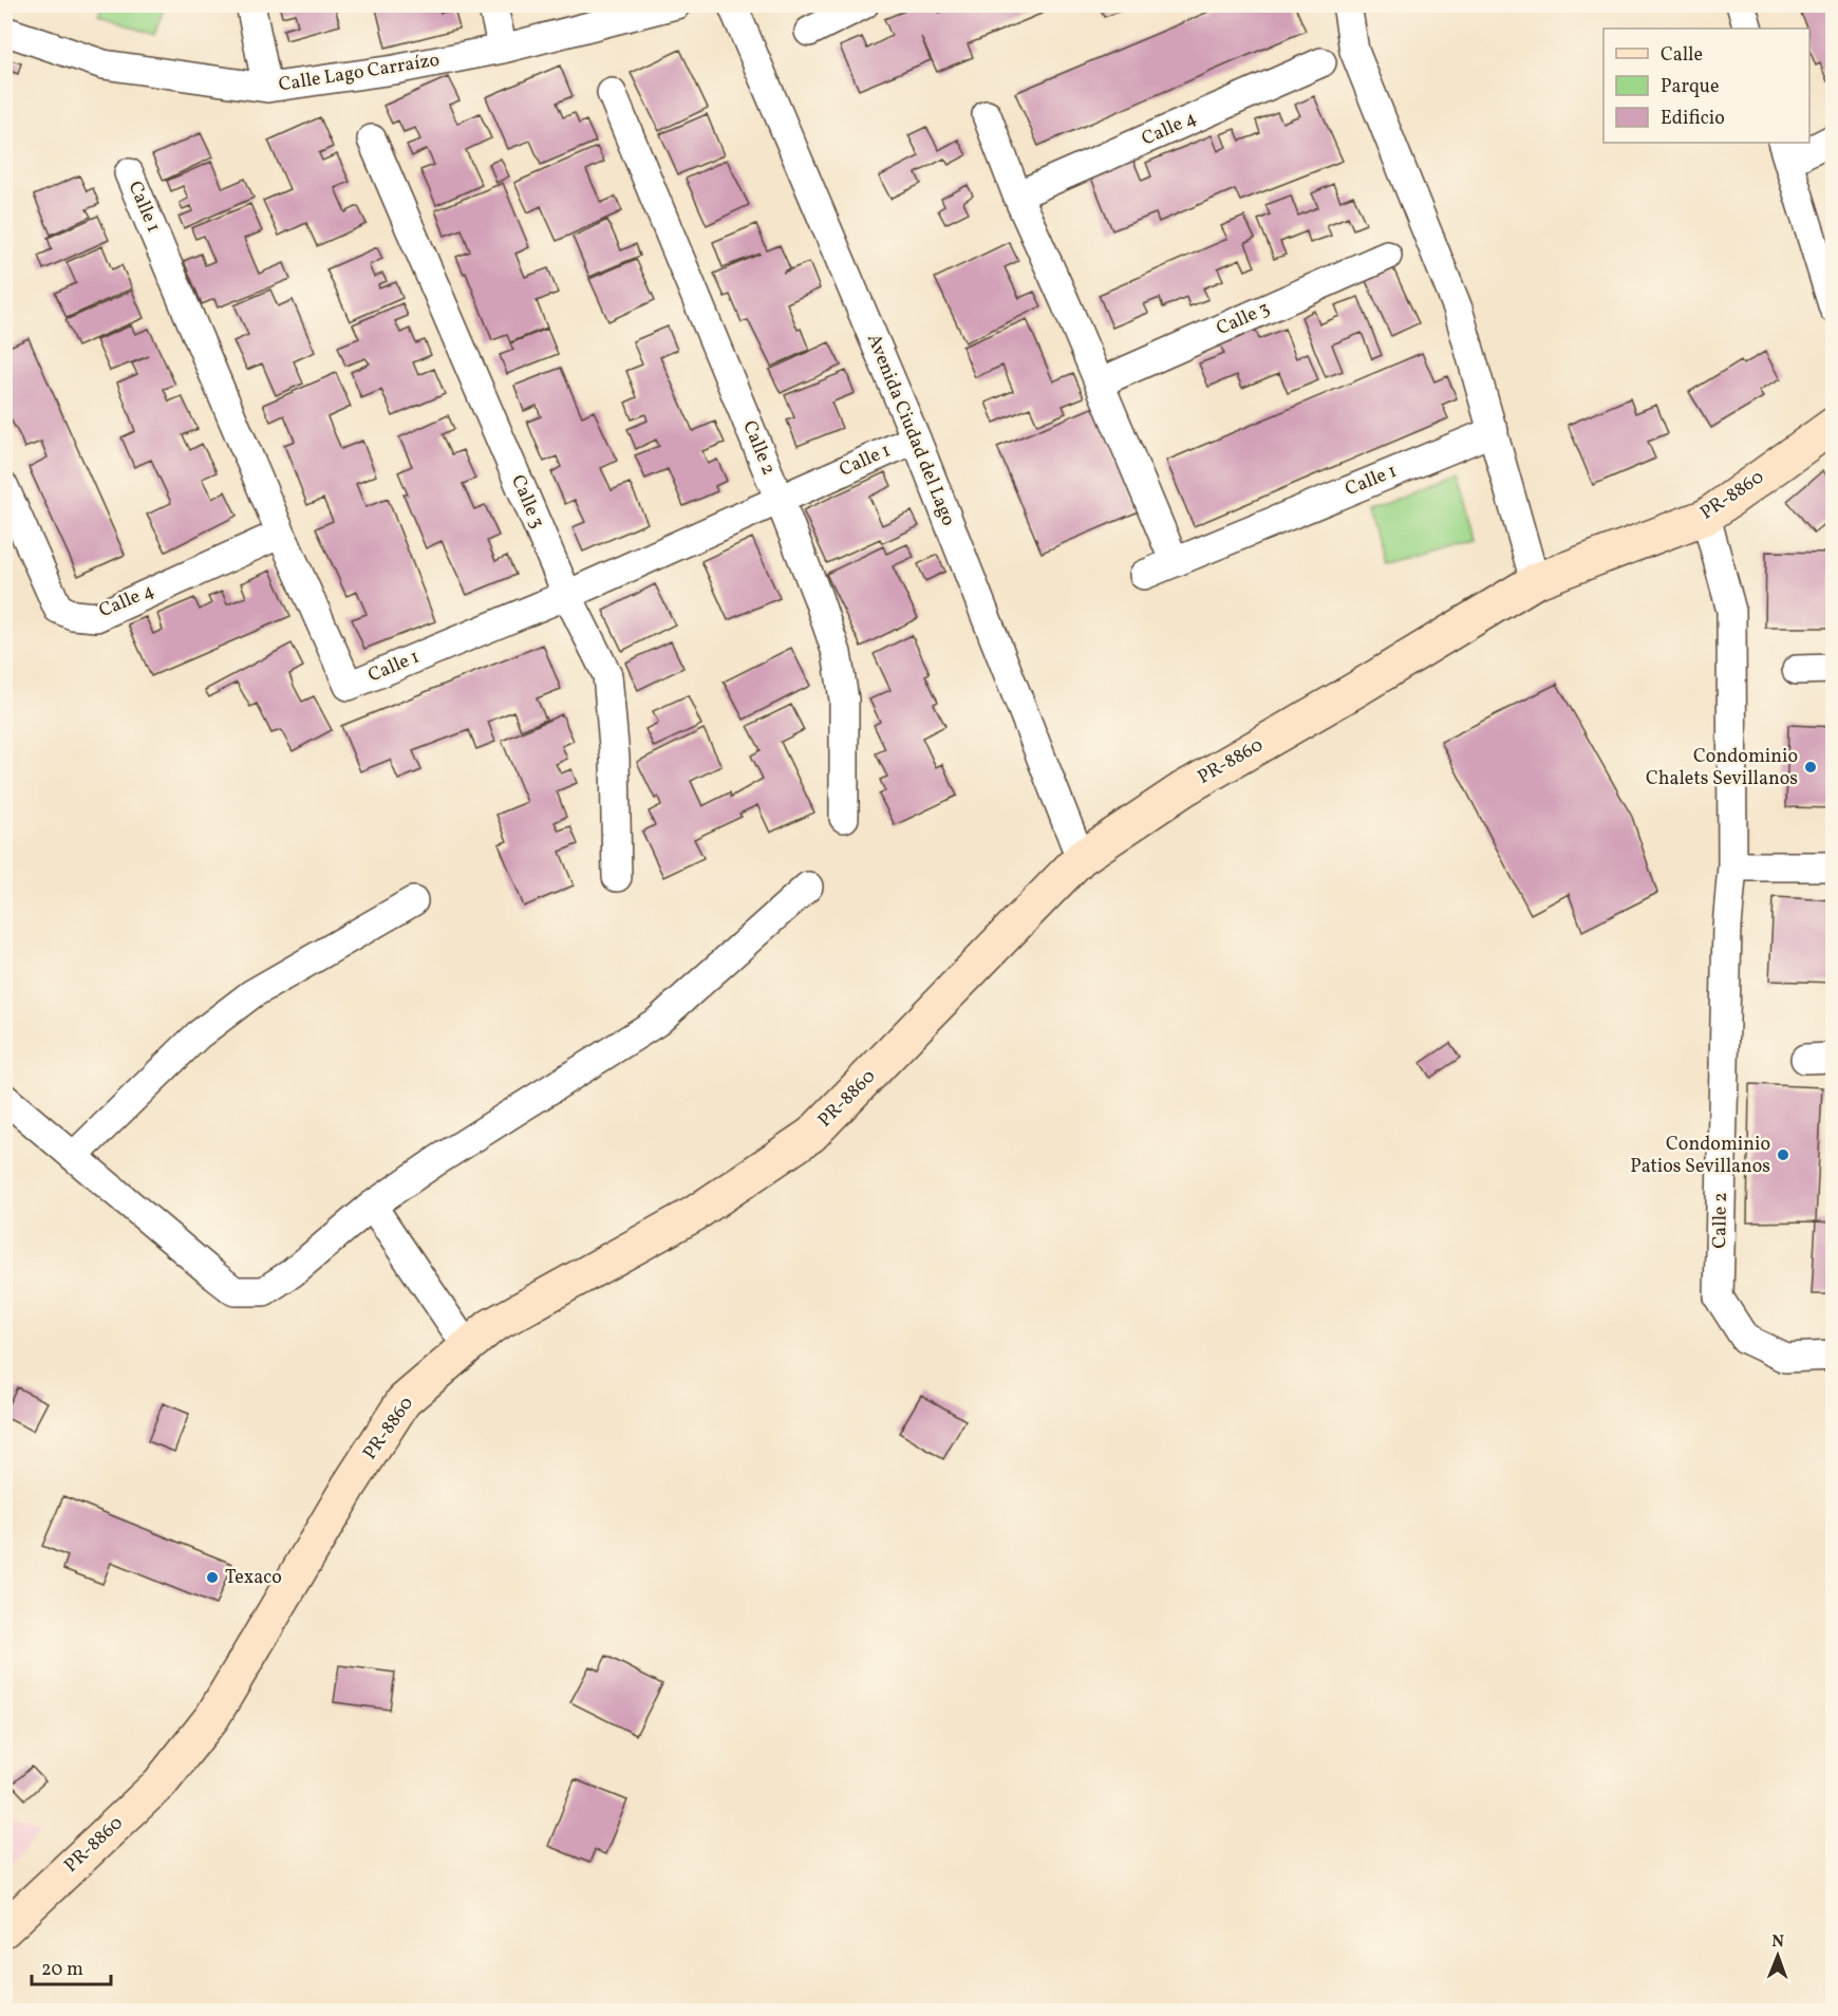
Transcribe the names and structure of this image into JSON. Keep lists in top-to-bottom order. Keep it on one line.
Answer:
{"streets":{"street":["Calle Lago Carraízo","Calle 4","Calle 1","Calle 3","Avenida Ciudad del Lago","Calle 2","PR-8860"]},"crossings":[["Calle 4","Calle 1"],["Calle 1","Calle 3"],["Calle 1","Avenida Ciudad del Lago"],["Calle 1","Calle 2"],["Avenida Ciudad del Lago","PR-8860"],["Calle 2","PR-8860"]],"places":["Condominio Chalets Sevillanos","Condominio Patios Sevillanos","Texaco"],"legend":["Calle","Parque","Edificio"],"scale_bar":"20 m","north":"top"}
